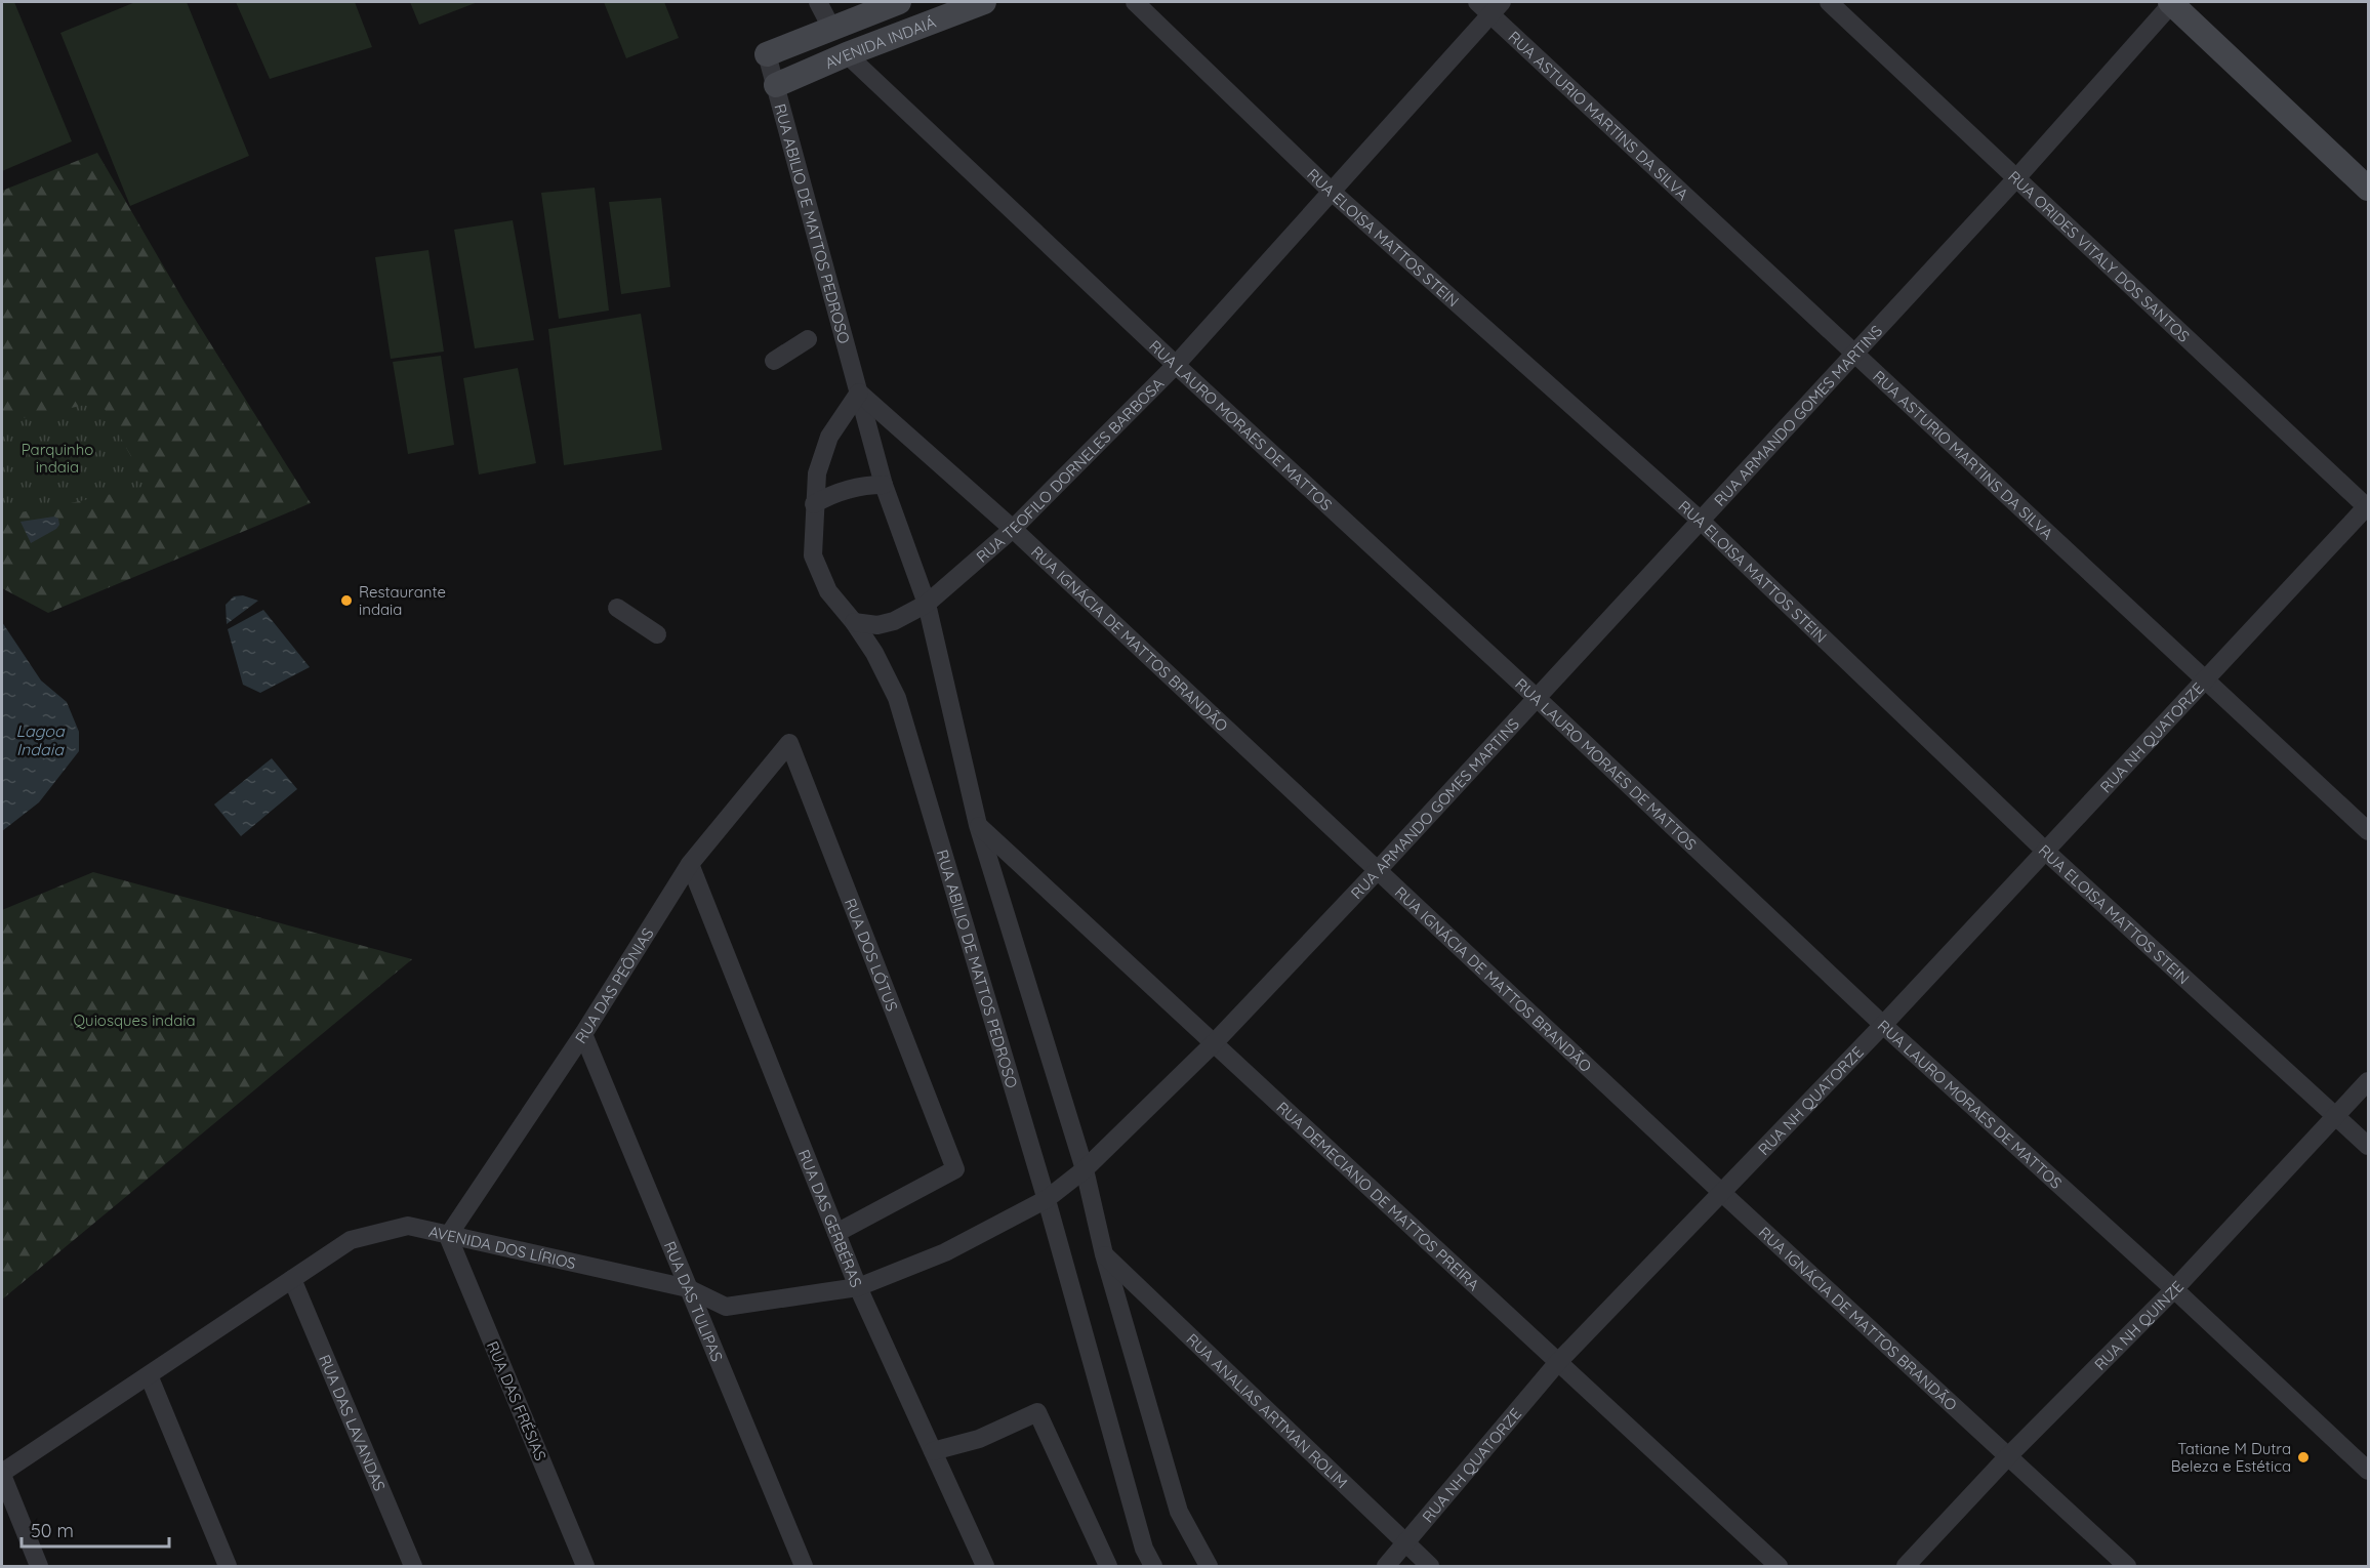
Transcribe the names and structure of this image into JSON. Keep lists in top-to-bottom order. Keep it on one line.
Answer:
{"streets":{"street":["AVENIDA INDAIÁ","RUA ASTURIO MARTINS DA SILVA","RUA ABILIO DE MATTOS PEDROSO","RUA ELOISA MATTOS STEIN","RUA ORIDES VITALY DOS SANTOS","RUA ARMANDO GOMES MARTINS","RUA LAURO MORAES DE MATTOS","RUA TEOFILO DORNELES BARBOSA","RUA IGNÁCIA DE MATTOS BRANDÃO","RUA NH QUATORZE","RUA DOS LÓTUS","RUA DAS PEÔNIAS","RUA DEMECIANO DE MATTOS PREIRA","RUA DAS GERBÉRAS","AVENIDA DOS LÍRIOS","RUA DAS TULIPAS","RUA NH QUINZE","RUA DAS FRÉSIAS","RUA ANALIAS ARTMAN ROLIM","RUA DAS LAVANDAS"]},"crossings":[["AVENIDA INDAIÁ","RUA ABILIO DE MATTOS PEDROSO"],["AVENIDA INDAIÁ","RUA LAURO MORAES DE MATTOS"],["RUA ASTURIO MARTINS DA SILVA","RUA ARMANDO GOMES MARTINS"],["RUA ASTURIO MARTINS DA SILVA","RUA TEOFILO DORNELES BARBOSA"],["RUA ASTURIO MARTINS DA SILVA","RUA NH QUATORZE"],["RUA ABILIO DE MATTOS PEDROSO","RUA ARMANDO GOMES MARTINS"],["RUA ABILIO DE MATTOS PEDROSO","RUA TEOFILO DORNELES BARBOSA"],["RUA ABILIO DE MATTOS PEDROSO","RUA IGNÁCIA DE MATTOS BRANDÃO"],["RUA ABILIO DE MATTOS PEDROSO","RUA DEMECIANO DE MATTOS PREIRA"],["RUA ABILIO DE MATTOS PEDROSO","AVENIDA DOS LÍRIOS"],["RUA ABILIO DE MATTOS PEDROSO","RUA ANALIAS ARTMAN ROLIM"],["RUA ELOISA MATTOS STEIN","RUA ARMANDO GOMES MARTINS"],["RUA ELOISA MATTOS STEIN","RUA TEOFILO DORNELES BARBOSA"],["RUA ELOISA MATTOS STEIN","RUA NH QUATORZE"],["RUA ELOISA MATTOS STEIN","RUA NH QUINZE"],["RUA ORIDES VITALY DOS SANTOS","RUA ARMANDO GOMES MARTINS"],["RUA ORIDES VITALY DOS SANTOS","RUA NH QUATORZE"],["RUA ARMANDO GOMES MARTINS","RUA LAURO MORAES DE MATTOS"],["RUA ARMANDO GOMES MARTINS","RUA IGNÁCIA DE MATTOS BRANDÃO"],["RUA ARMANDO GOMES MARTINS","RUA DEMECIANO DE MATTOS PREIRA"],["RUA ARMANDO GOMES MARTINS","AVENIDA DOS LÍRIOS"],["RUA LAURO MORAES DE MATTOS","RUA TEOFILO DORNELES BARBOSA"],["RUA LAURO MORAES DE MATTOS","RUA NH QUATORZE"],["RUA LAURO MORAES DE MATTOS","RUA NH QUINZE"],["RUA TEOFILO DORNELES BARBOSA","RUA IGNÁCIA DE MATTOS BRANDÃO"],["RUA IGNÁCIA DE MATTOS BRANDÃO","RUA NH QUATORZE"],["RUA IGNÁCIA DE MATTOS BRANDÃO","RUA NH QUINZE"],["RUA NH QUATORZE","RUA DEMECIANO DE MATTOS PREIRA"],["RUA NH QUATORZE","RUA ANALIAS ARTMAN ROLIM"],["RUA DOS LÓTUS","RUA DAS PEÔNIAS"],["RUA DOS LÓTUS","RUA DAS GERBÉRAS"],["RUA DAS PEÔNIAS","RUA DAS GERBÉRAS"],["RUA DAS PEÔNIAS","AVENIDA DOS LÍRIOS"],["RUA DAS PEÔNIAS","RUA DAS TULIPAS"],["RUA DAS PEÔNIAS","RUA DAS FRÉSIAS"],["RUA DAS GERBÉRAS","AVENIDA DOS LÍRIOS"],["AVENIDA DOS LÍRIOS","RUA DAS TULIPAS"],["AVENIDA DOS LÍRIOS","RUA DAS FRÉSIAS"],["AVENIDA DOS LÍRIOS","RUA DAS LAVANDAS"]],"water":["Lagoa Indaia"],"parks":["Parquinho indaia","Quiosques indaia"],"places":["Restaurante indaia","Tatiane M Dutra Beleza e Estética"],"scale_bar":"50 m"}
